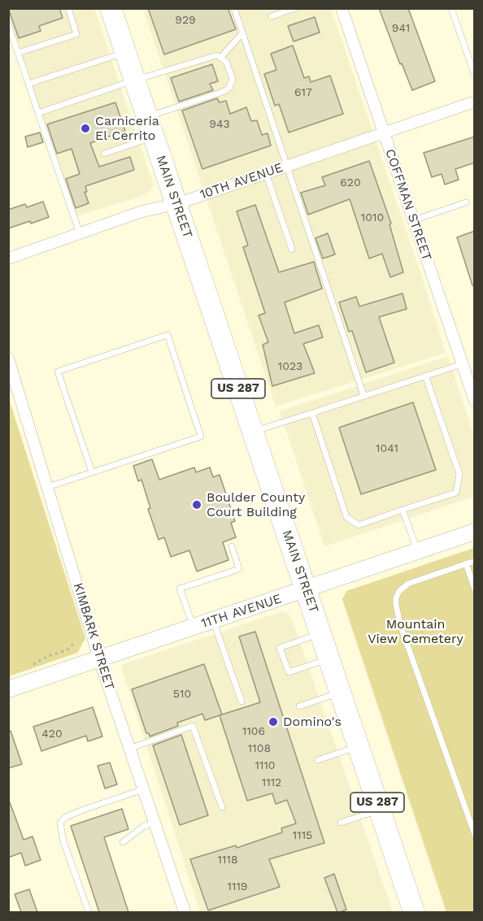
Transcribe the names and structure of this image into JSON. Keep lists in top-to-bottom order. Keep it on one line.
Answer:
{"streets":{"highway":["MAIN STREET","US 287"],"street":["10TH AVENUE","COFFMAN STREET","11TH AVENUE","KIMBARK STREET"]},"crossings":[["10TH AVENUE","MAIN STREET"],["10TH AVENUE","COFFMAN STREET"],["MAIN STREET","11TH AVENUE"],["11TH AVENUE","KIMBARK STREET"]],"parks":["Mountain View Cemetery"],"places":["Carniceria El Cerrito","Boulder County Court Building","Domino's"],"house_numbers":["929","941","617","943","620","1010","1023","1041","510","1106","420","1108","1110","1112","1115","1118","1119"]}
